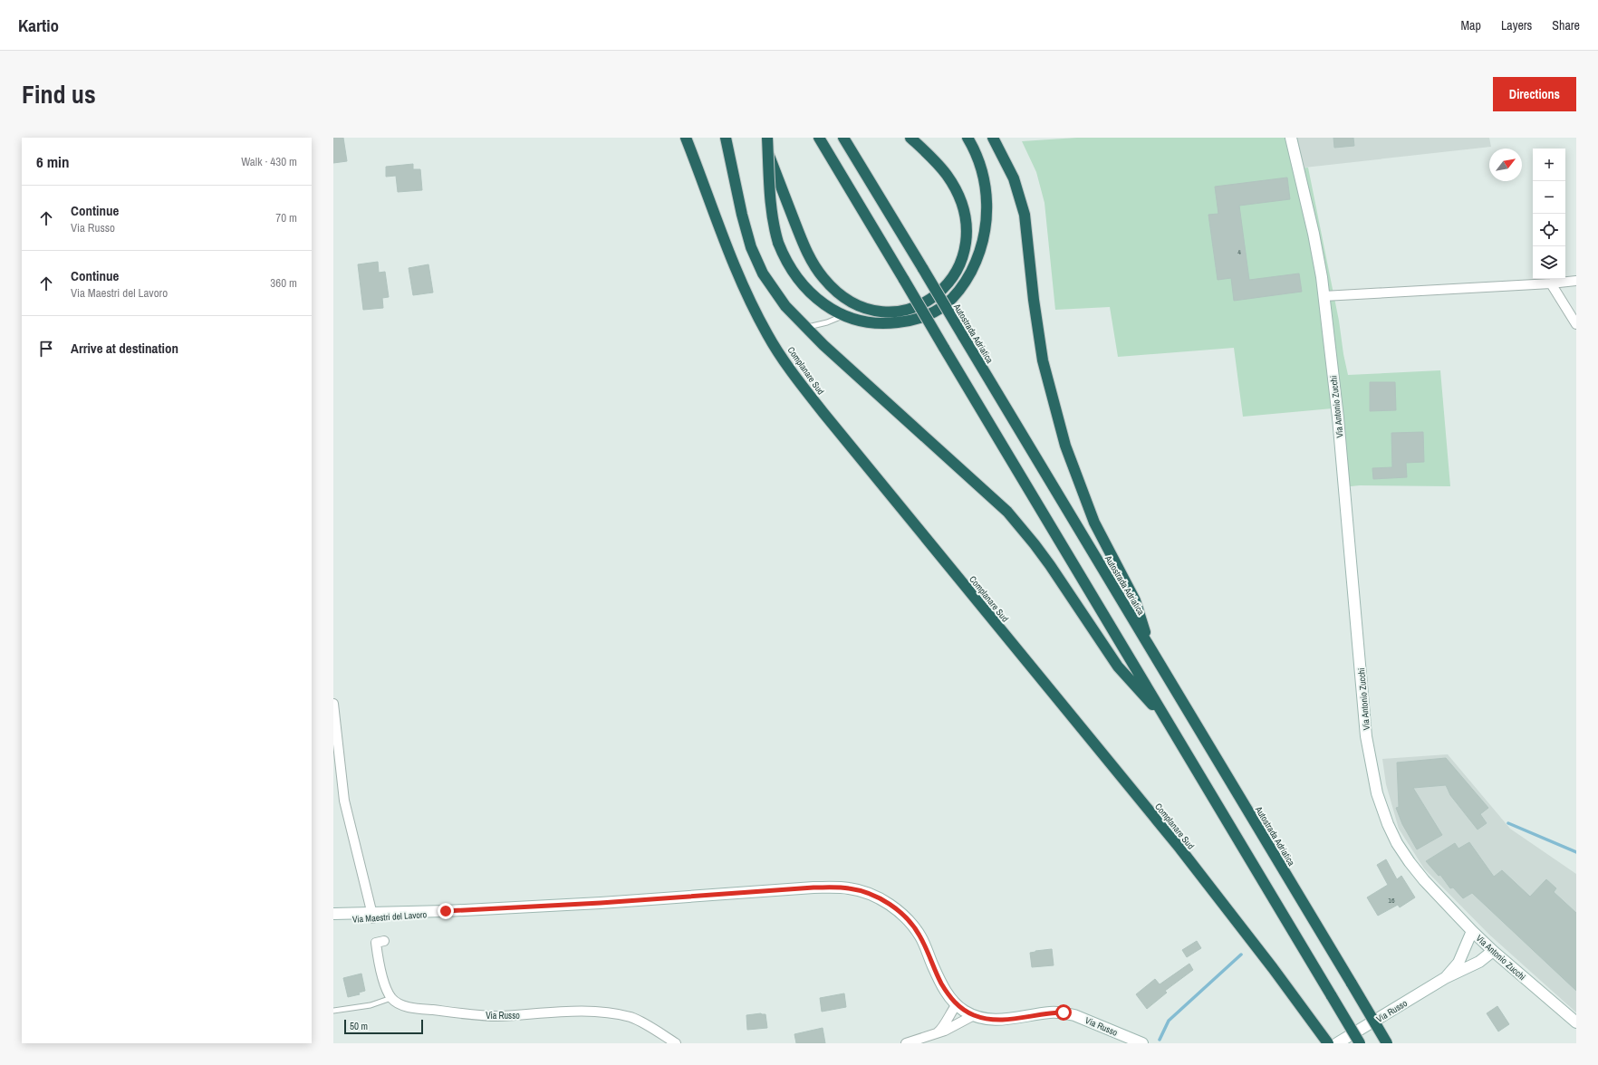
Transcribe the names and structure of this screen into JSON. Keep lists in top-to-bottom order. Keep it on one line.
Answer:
{"streets":{"highway":["Autostrada Adriatica","Complanare Sud"],"street":["Via Antonio Zucchi","Via Maestri del Lavoro","Via Russo"]},"crossings":[["Via Antonio Zucchi","Via Russo"],["Via Maestri del Lavoro","Via Russo"]],"house_numbers":["4","16"],"scale_bar":"50 m","north":"top right","page":{"header":"Kartio","nav":["Map","Layers","Share"],"title":"Find us","buttons":"Directions","heading":["6 min","Walk · 430 m"],"map_buttons":["+","−"],"list":[["Continue","Via Russo","70 m"],["Continue","Via Maestri del Lavoro","360 m"],"Arrive at destination"],"scale":"50 m"}}
